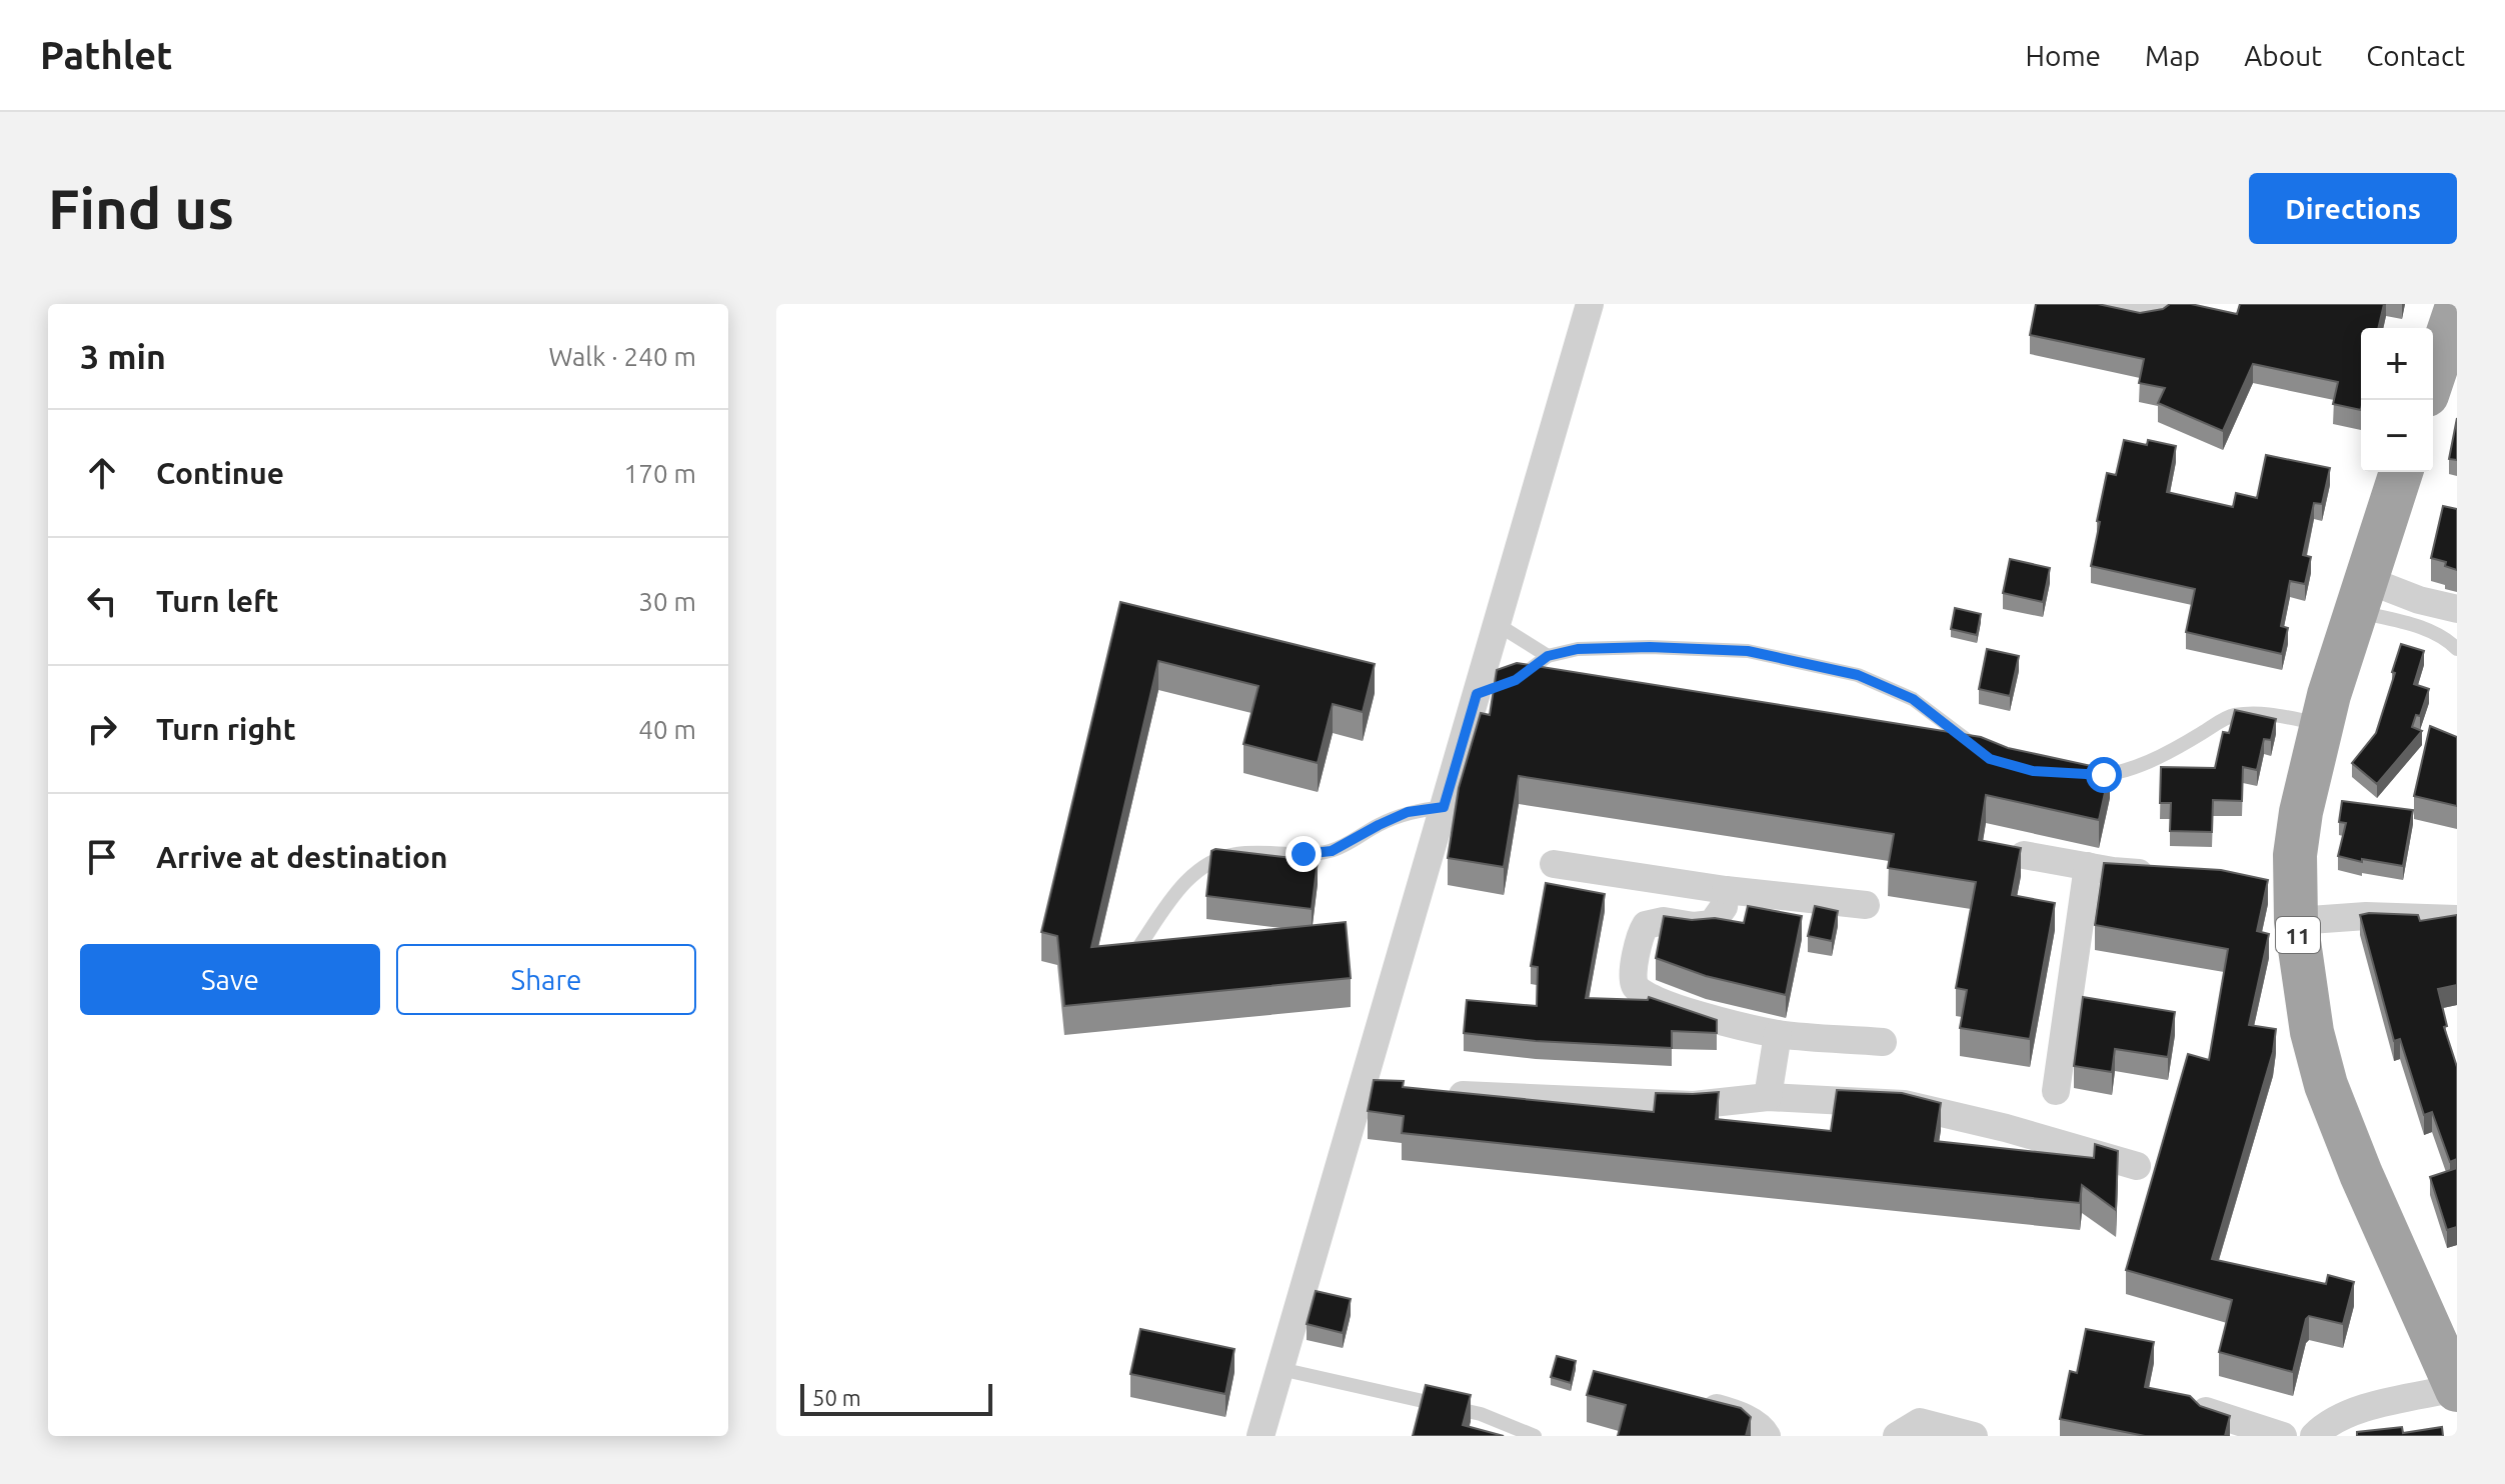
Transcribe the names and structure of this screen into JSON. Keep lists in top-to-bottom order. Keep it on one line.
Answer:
{"streets":{"highway":["11"]},"scale_bar":"50 m","page":{"header":"Pathlet","nav":["Home","Map","About","Contact"],"buttons":["Directions",["Save","Share"]],"title":"Find us","heading":["3 min","Walk · 240 m"],"map_buttons":["+","−"],"list":[["Continue","170 m"],["Turn left","30 m"],["Turn right","40 m"],"Arrive at destination"],"scale":"50 m"}}
